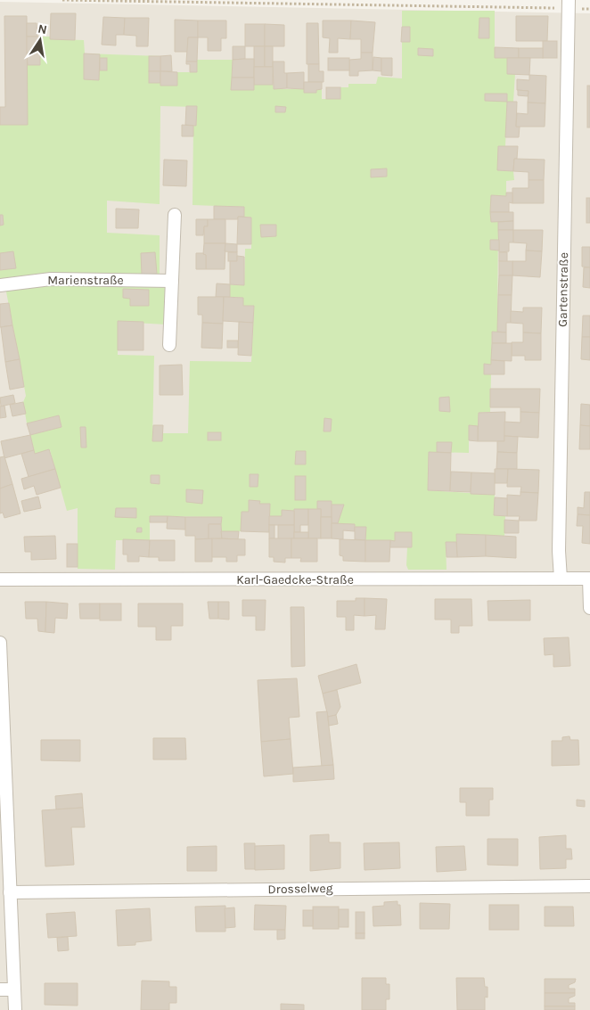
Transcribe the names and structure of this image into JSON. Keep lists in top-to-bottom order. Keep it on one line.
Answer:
{"streets":{"street":["Marienstraße","Gartenstraße","Karl-Gaedcke-Straße","Drosselweg"]},"crossings":[["Gartenstraße","Karl-Gaedcke-Straße"]],"north":"top"}
